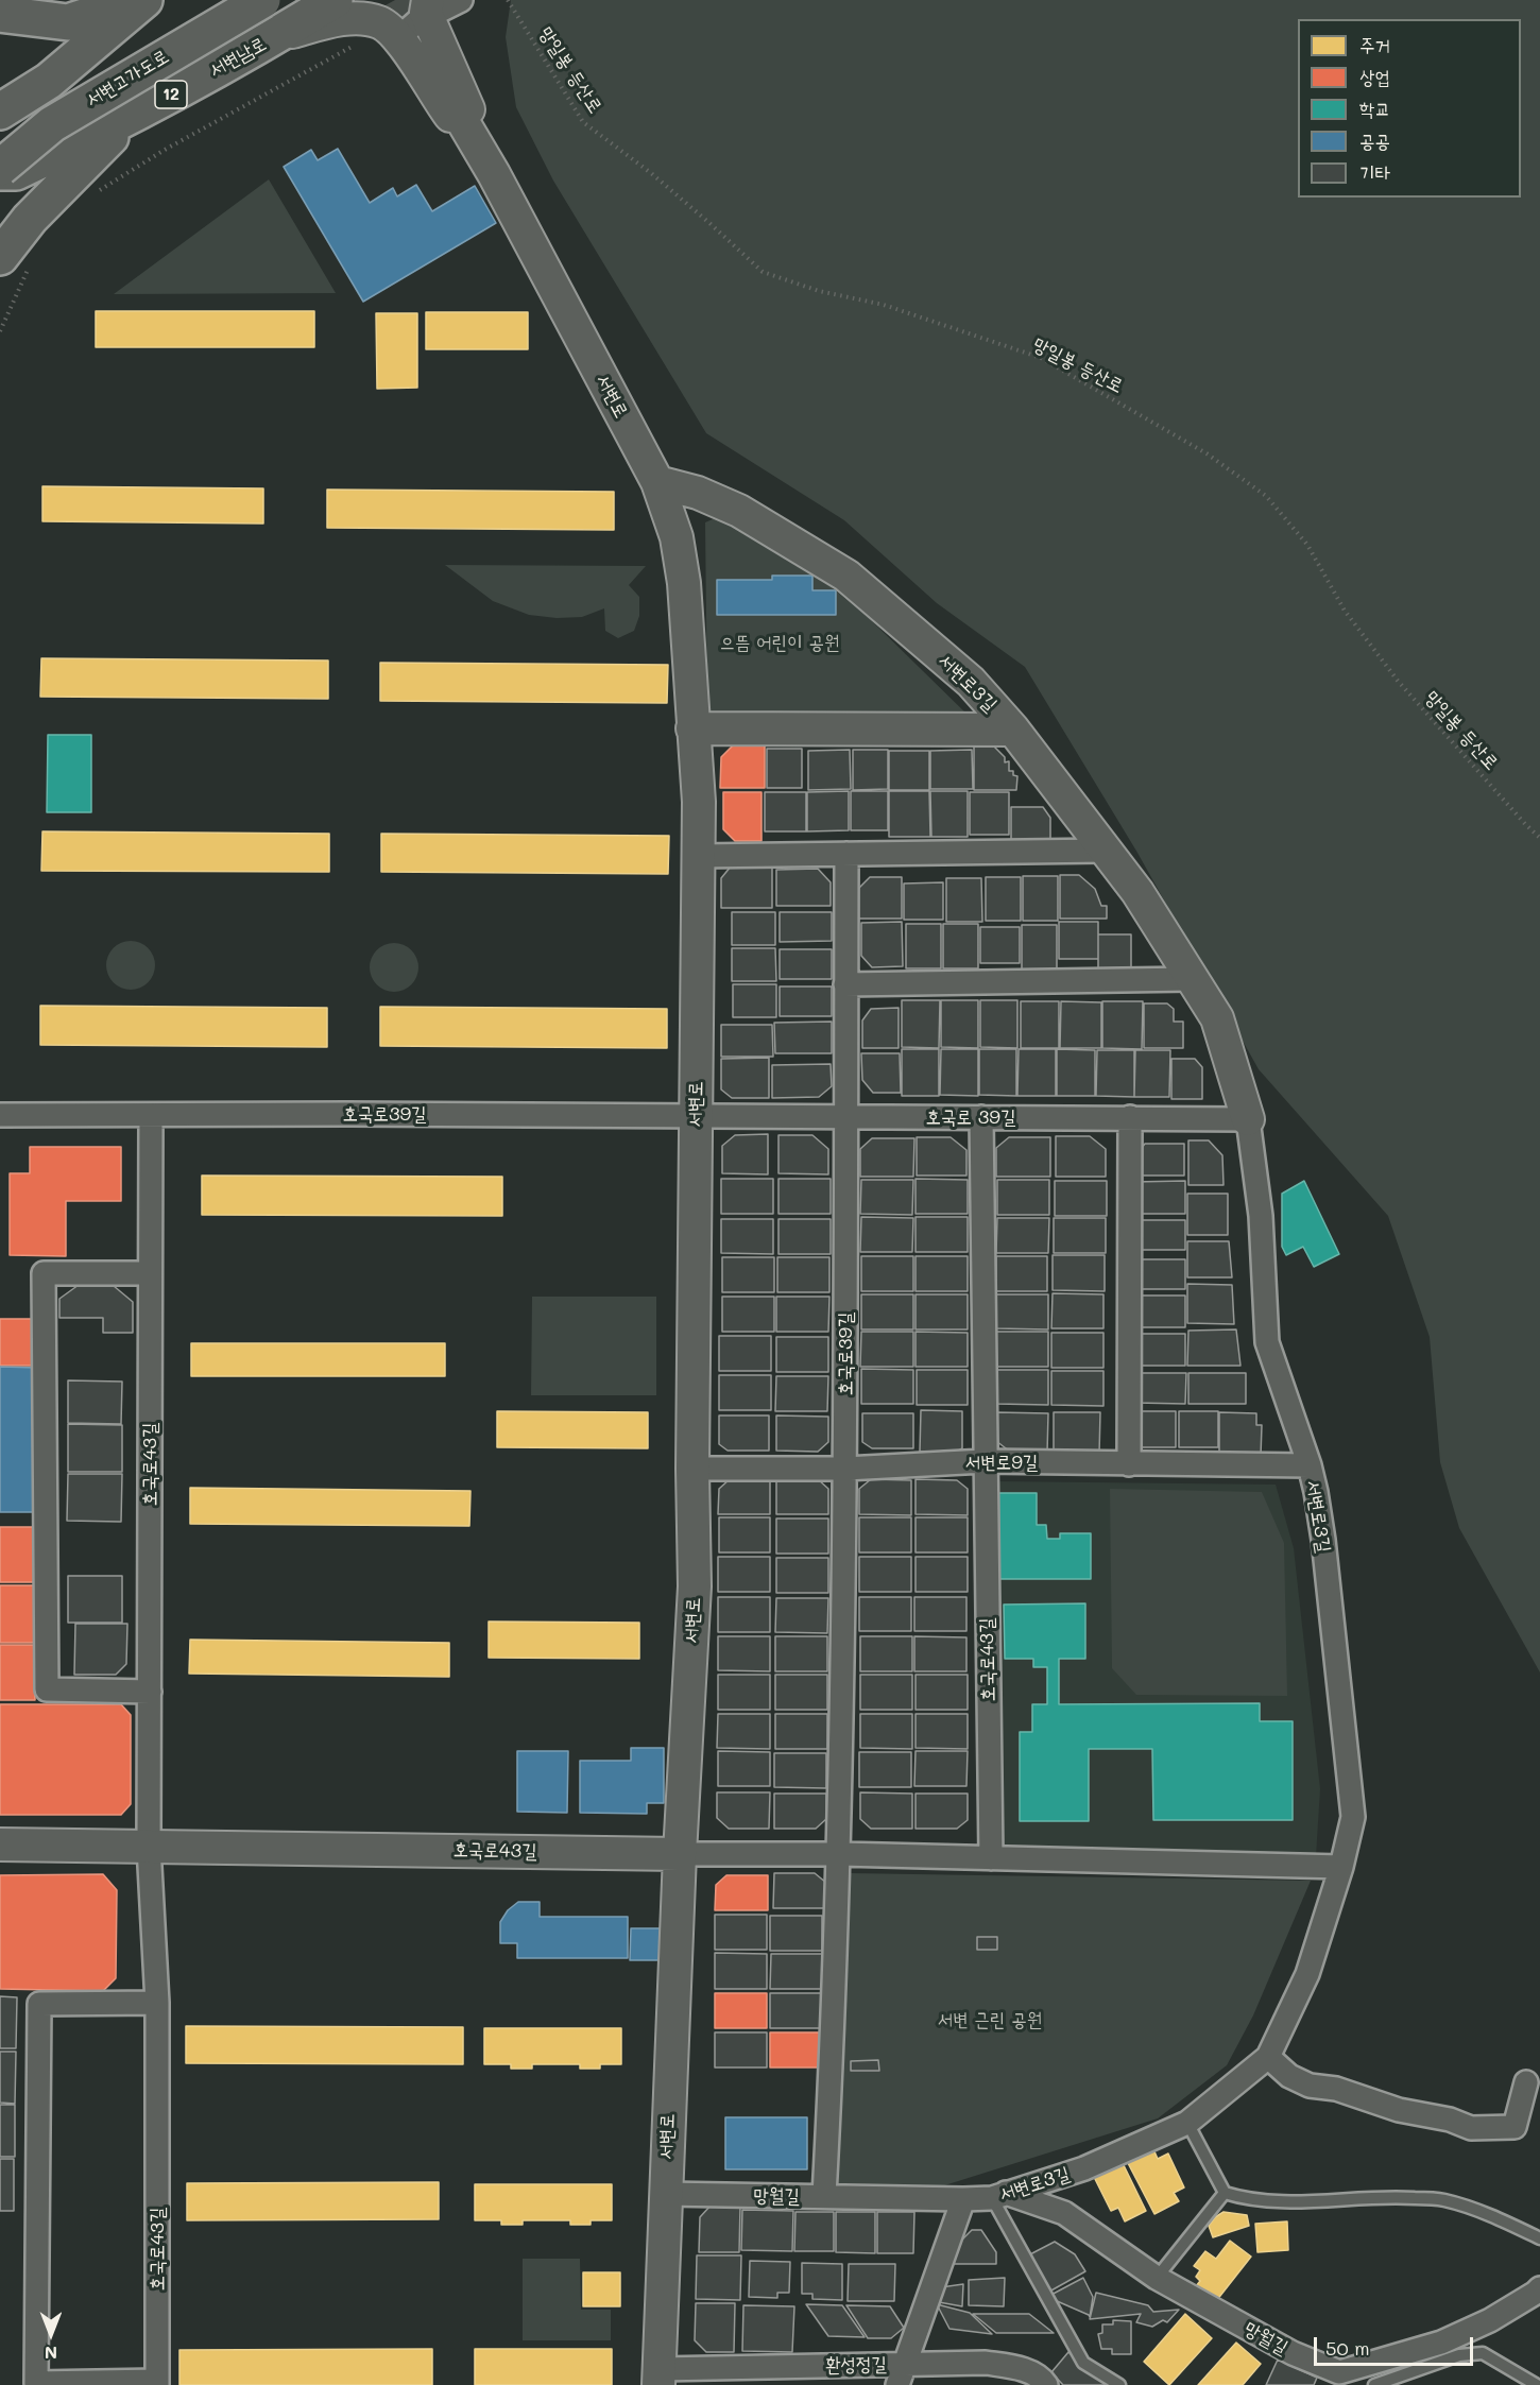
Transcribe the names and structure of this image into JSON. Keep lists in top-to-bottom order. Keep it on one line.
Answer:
{"streets":{"highway":["서변남로","서변고가도로","12"],"street":["서변로","서변로3길","호국로39길","호국로 39길","서변로9길","호국로43길","망월길","환성정길"],"path":["망일봉 등산로"]},"crossings":[["서변로","서변로3길"],["서변로","호국로39길"],["서변로","호국로 39길"],["서변로","서변로9길"],["서변로","호국로43길"],["서변로","망월길"],["서변로","환성정길"],["서변로3길","호국로 39길"],["서변로3길","서변로9길"],["서변로3길","호국로43길"],["서변로3길","망월길"],["호국로39길","호국로 39길"],["호국로39길","서변로9길"],["호국로39길","호국로43길"],["서변로9길","호국로43길"]],"parks":["으뜸 어린이 공원","서변 근린 공원"],"legend":["주거","상업","학교","공공","기타"],"scale_bar":"50 m","north":"bottom"}
